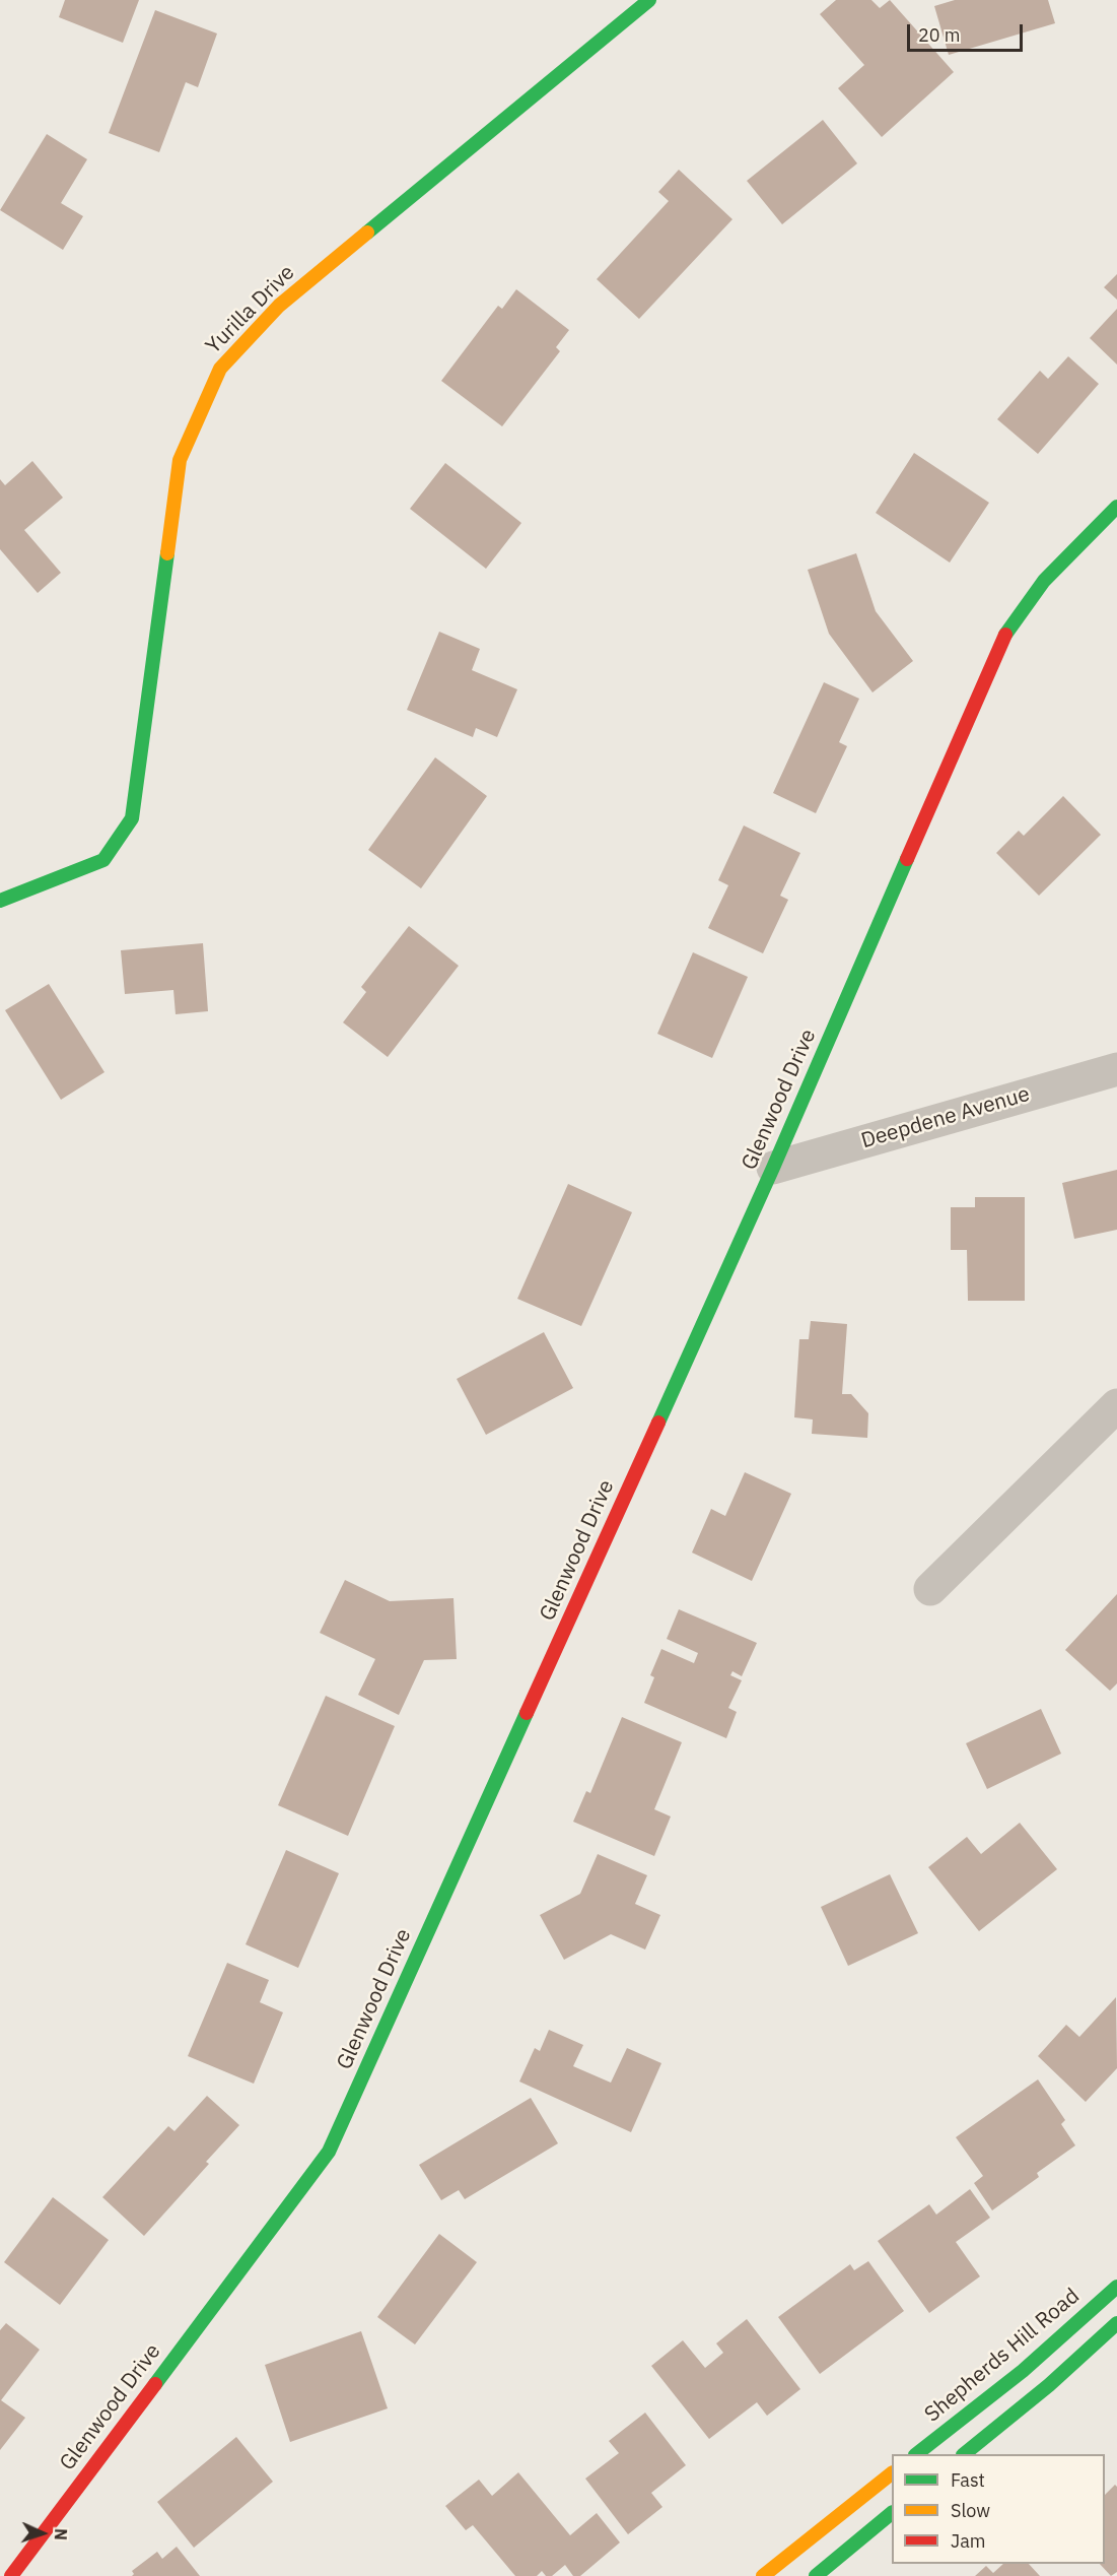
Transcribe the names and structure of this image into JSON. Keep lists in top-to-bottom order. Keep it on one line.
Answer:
{"streets":{"street":["Yurilla Drive","Glenwood Drive","Deepdene Avenue","Shepherds Hill Road"]},"crossings":[["Glenwood Drive","Deepdene Avenue"]],"legend":["Fast","Slow","Jam"],"scale_bar":"20 m","north":"right"}
